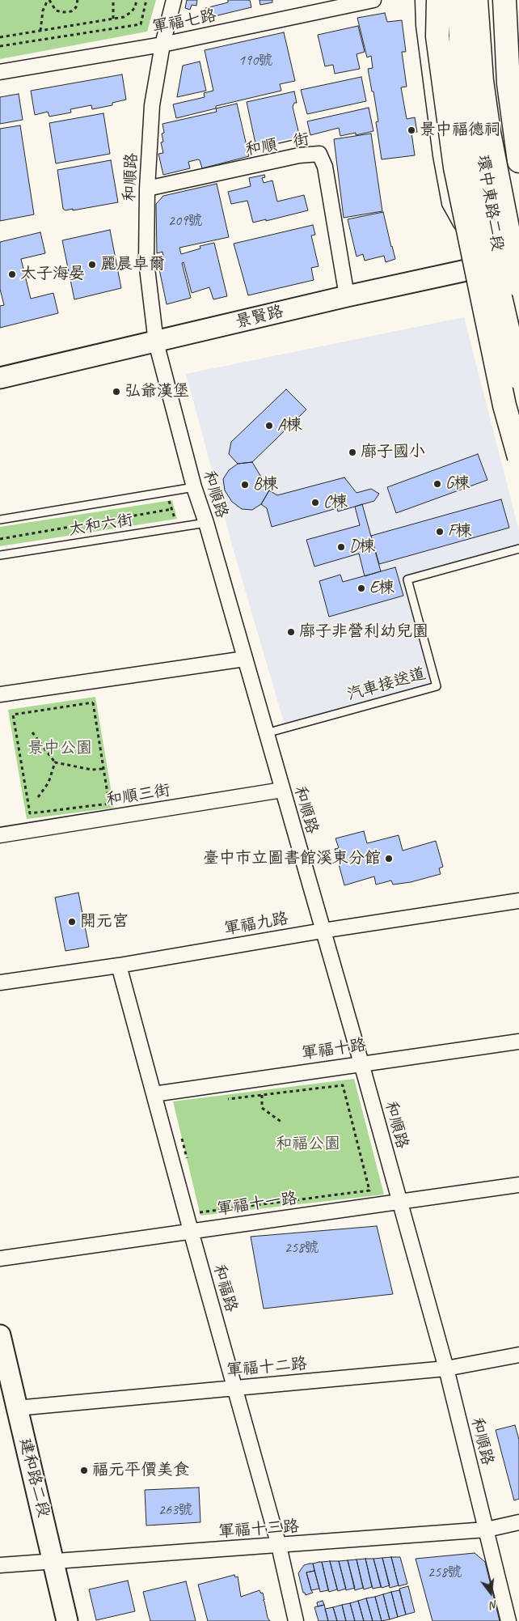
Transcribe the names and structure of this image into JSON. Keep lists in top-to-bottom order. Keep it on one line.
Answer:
{"streets":{"street":["軍福七路","和順一街","和順路","環中東路二段","景賢路","和順三街","軍福九路","軍福十路","軍福十一路","和福路","軍福十二路","建和路二段","軍福十三路"],"lane":["太和六街","汽車接送道"]},"crossings":[["軍福七路","和順路"],["和順一街","和順路"],["和順一街","景賢路"],["和順路","景賢路"],["和順路","太和六街"],["和順路","汽車接送道"],["和順路","和順三街"],["和順路","軍福九路"],["和順路","軍福十路"],["和順路","軍福十一路"],["和順路","軍福十二路"],["和順路","軍福十三路"],["環中東路二段","景賢路"],["軍福九路","和福路"],["軍福十路","和福路"],["軍福十一路","和福路"],["和福路","軍福十二路"],["和福路","軍福十三路"],["軍福十二路","建和路二段"],["建和路二段","軍福十三路"]],"parks":["景中公園","和福公園"],"places":["景中福德祠","麗晨卓爾","太子海晏","弘爺漢堡","A棟","廍子國小","G棟","B棟","C棟","F棟","D棟","E棟","廍子非營利幼兒園","臺中市立圖書館溪東分館","開元宮","福元平價美食"],"house_numbers":["190號","209號","258號","263號","258號"],"north":"bottom"}
